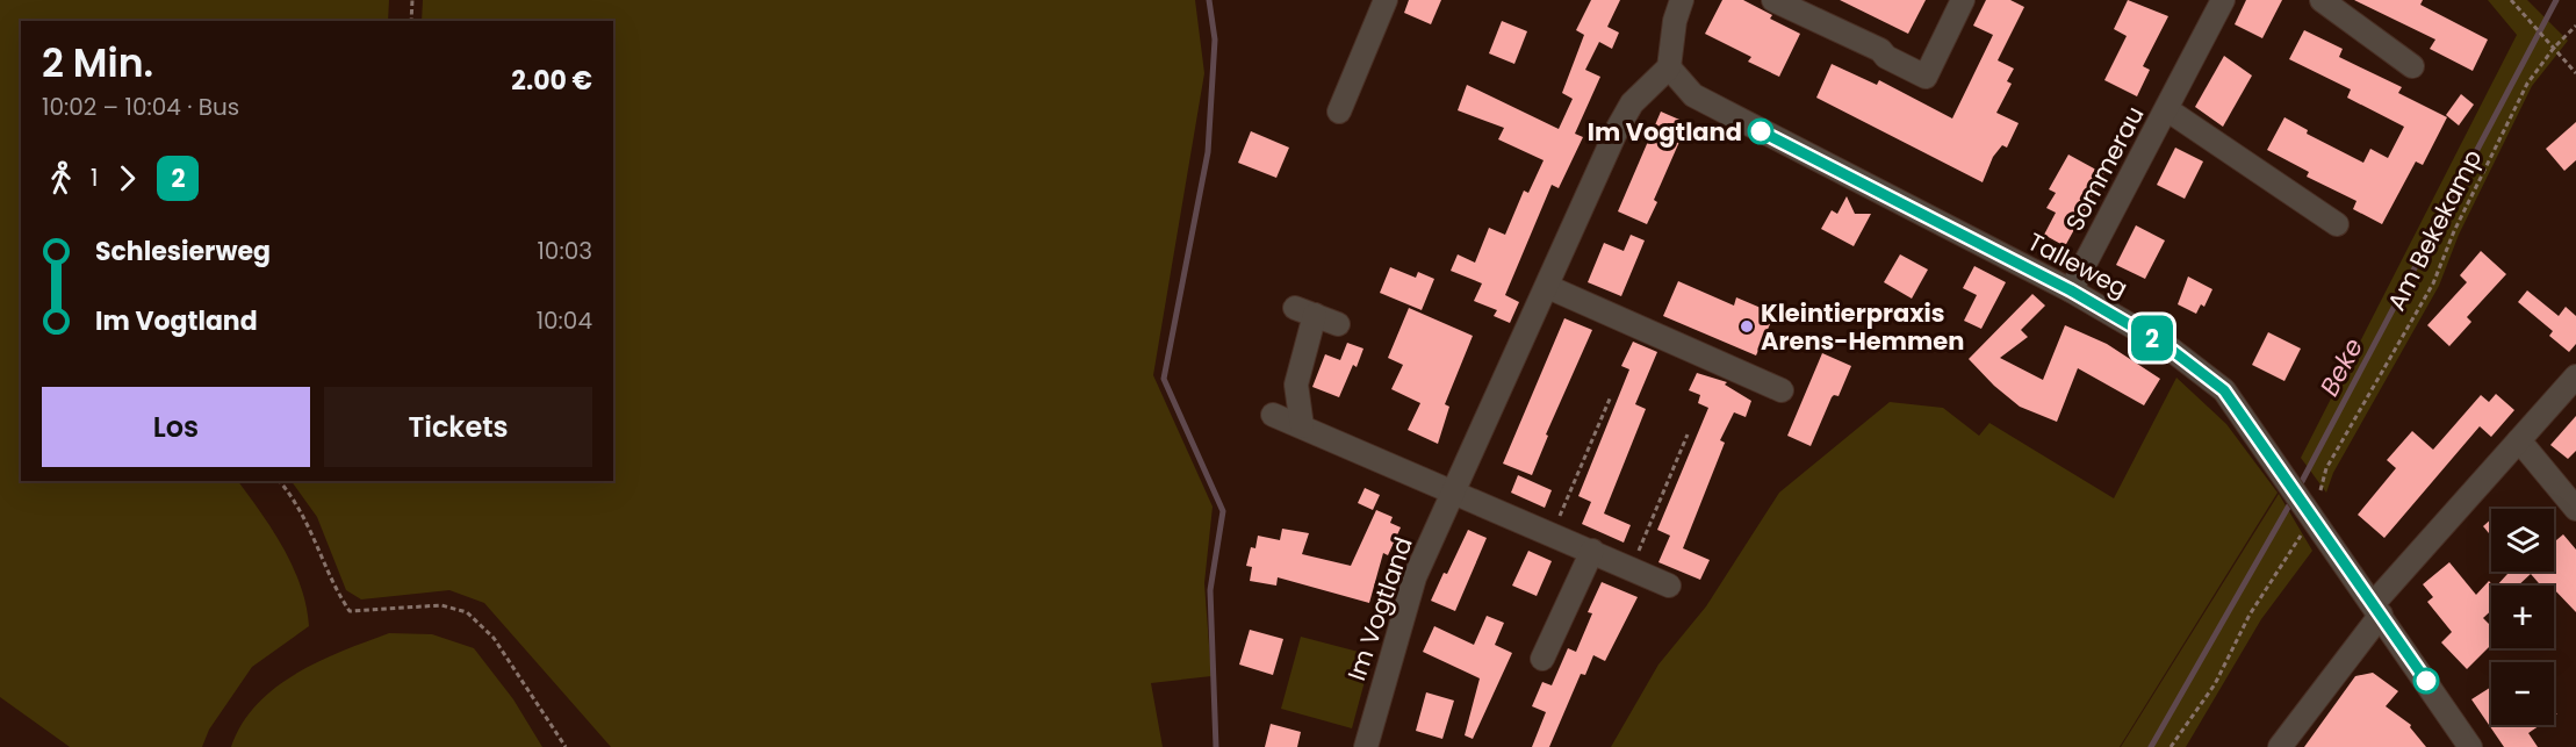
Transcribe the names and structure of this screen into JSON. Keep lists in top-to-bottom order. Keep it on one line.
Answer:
{"streets":{"street":["Sommerau","Talleweg","Im Vogtland"],"path":["Am Bekekamp"]},"crossings":[["Sommerau","Talleweg"],["Am Bekekamp","Talleweg"],["Talleweg","Im Vogtland"]],"water":["Beke"],"places":["Im Vogtland","Kleintierpraxis Arens-Hemmen"],"lines":["bus line 2"],"page":{"on_map":"2","heading":["2 Min.","10:02 – 10:04 · Bus","2.00 €"],"legs":["1","2"],"list":[{"name":"Schlesierweg","value":"10:03"},{"name":"Im Vogtland","value":"10:04"}],"buttons":["Los","Tickets"],"map_buttons":["+","−"]}}
